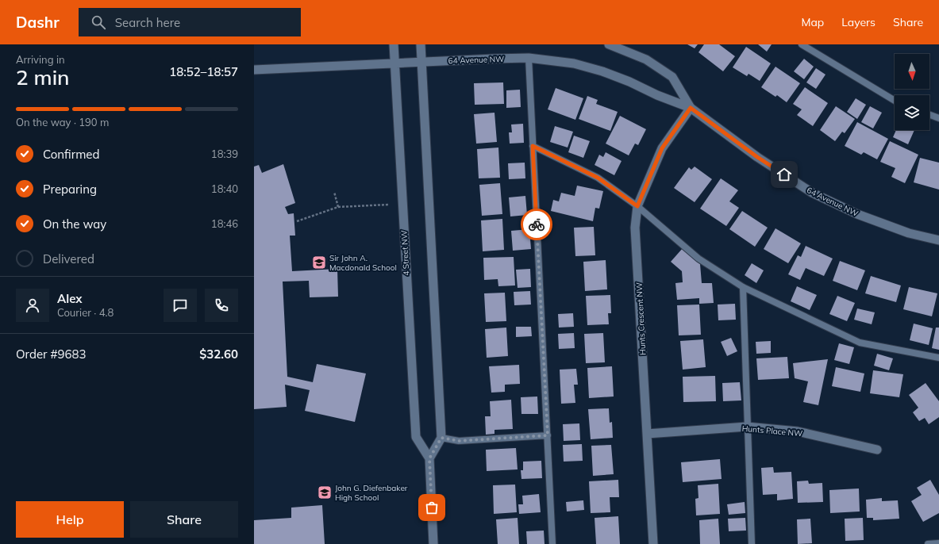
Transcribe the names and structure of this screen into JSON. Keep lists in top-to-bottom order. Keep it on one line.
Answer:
{"streets":{"main road":["64 Avenue NW","4 Street NW","Hunts Crescent NW","Hunts Place NW"]},"crossings":[["64 Avenue NW","4 Street NW"],["64 Avenue NW","Hunts Crescent NW"],["Hunts Crescent NW","Hunts Place NW"]],"places":{"school or university":["Sir John A. Macdonald School","John G. Diefenbaker High School"]},"north":"bottom","page":{"header":"Dashr","search":"Search here","nav":["Map","Layers","Share"],"heading":["2 min","Arriving in","18:52–18:57"],"panel":["Alex","Courier · 4.8","Order #9683","$32.60"],"bar":"On the way · 190 m","list":[["Confirmed","18:39"],["Preparing","18:40"],["On the way","18:46"],"Delivered"],"buttons":["Help","Share"]}}
